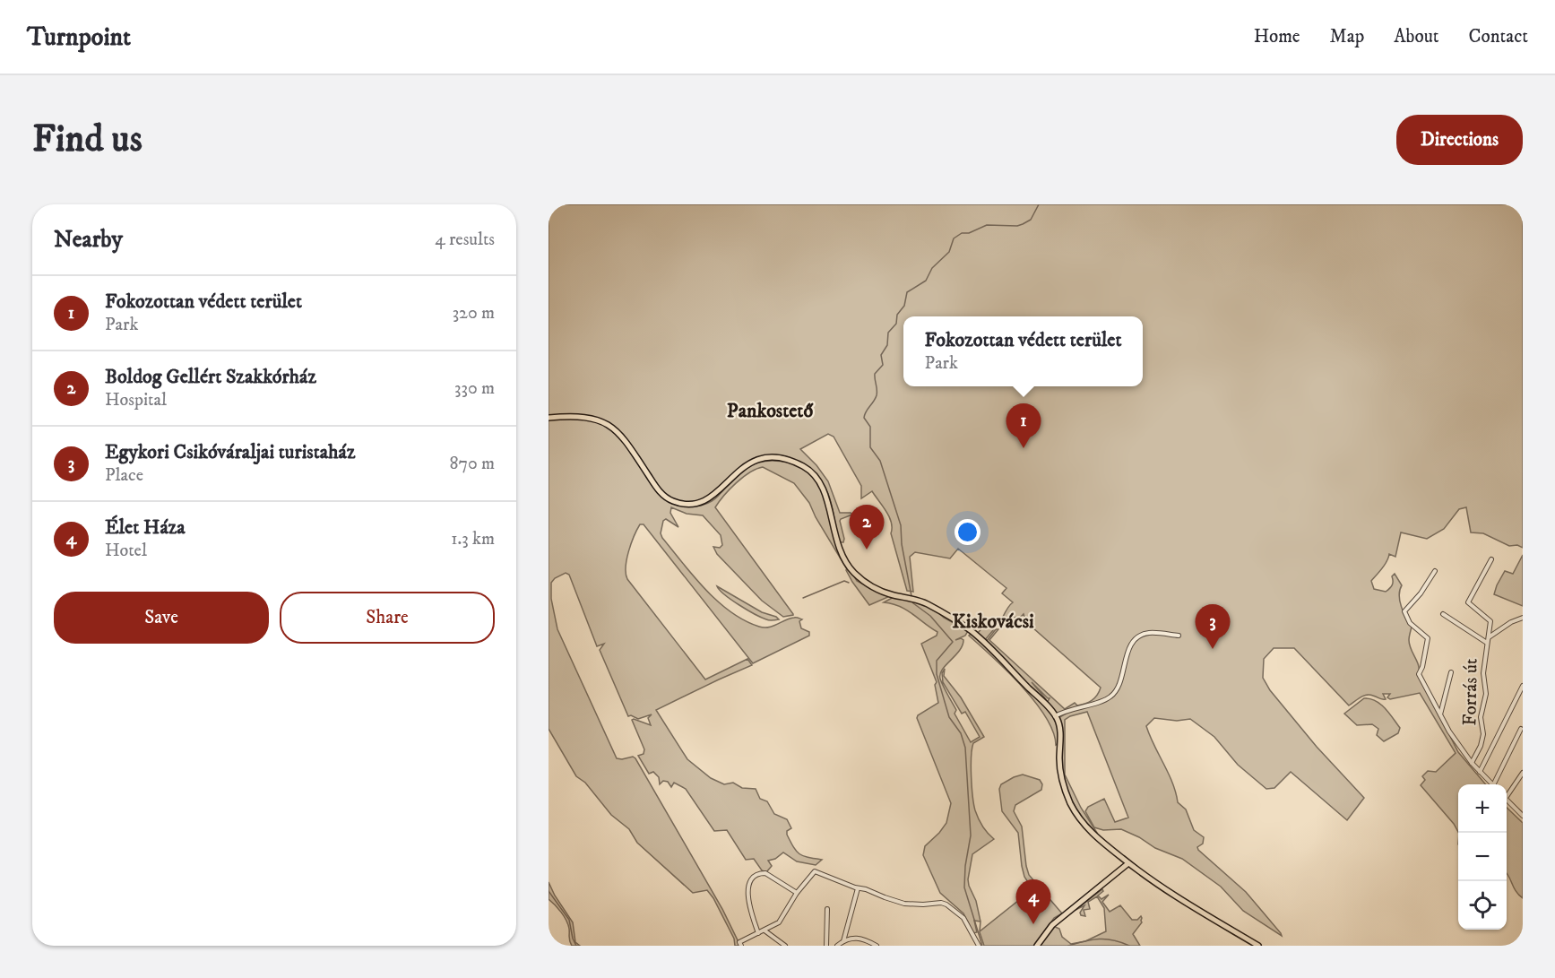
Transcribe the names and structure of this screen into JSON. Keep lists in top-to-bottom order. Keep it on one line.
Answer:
{"streets":{"street":["Forrás út"]},"districts":["Pankostető","Kiskovácsi"],"page":{"header":"Turnpoint","nav":["Home","Map","About","Contact"],"buttons":["Directions",["Save","Share"]],"title":"Find us","heading":["Nearby","4 results"],"list":[{"mark":"1","name":"Fokozottan védett terület","note":"Park","value":"320 m"},{"mark":"2","name":"Boldog Gellért Szakkórház","note":"Hospital","value":"330 m"},{"mark":"3","name":"Egykori Csikóváraljai turistaház","note":"Place","value":"870 m"},{"mark":"4","name":"Élet Háza","note":"Hotel","value":"1.3 km"}],"popup":["Fokozottan védett terület","Park"],"pins":["1","2","3","4"],"map_buttons":["+","−"]}}
